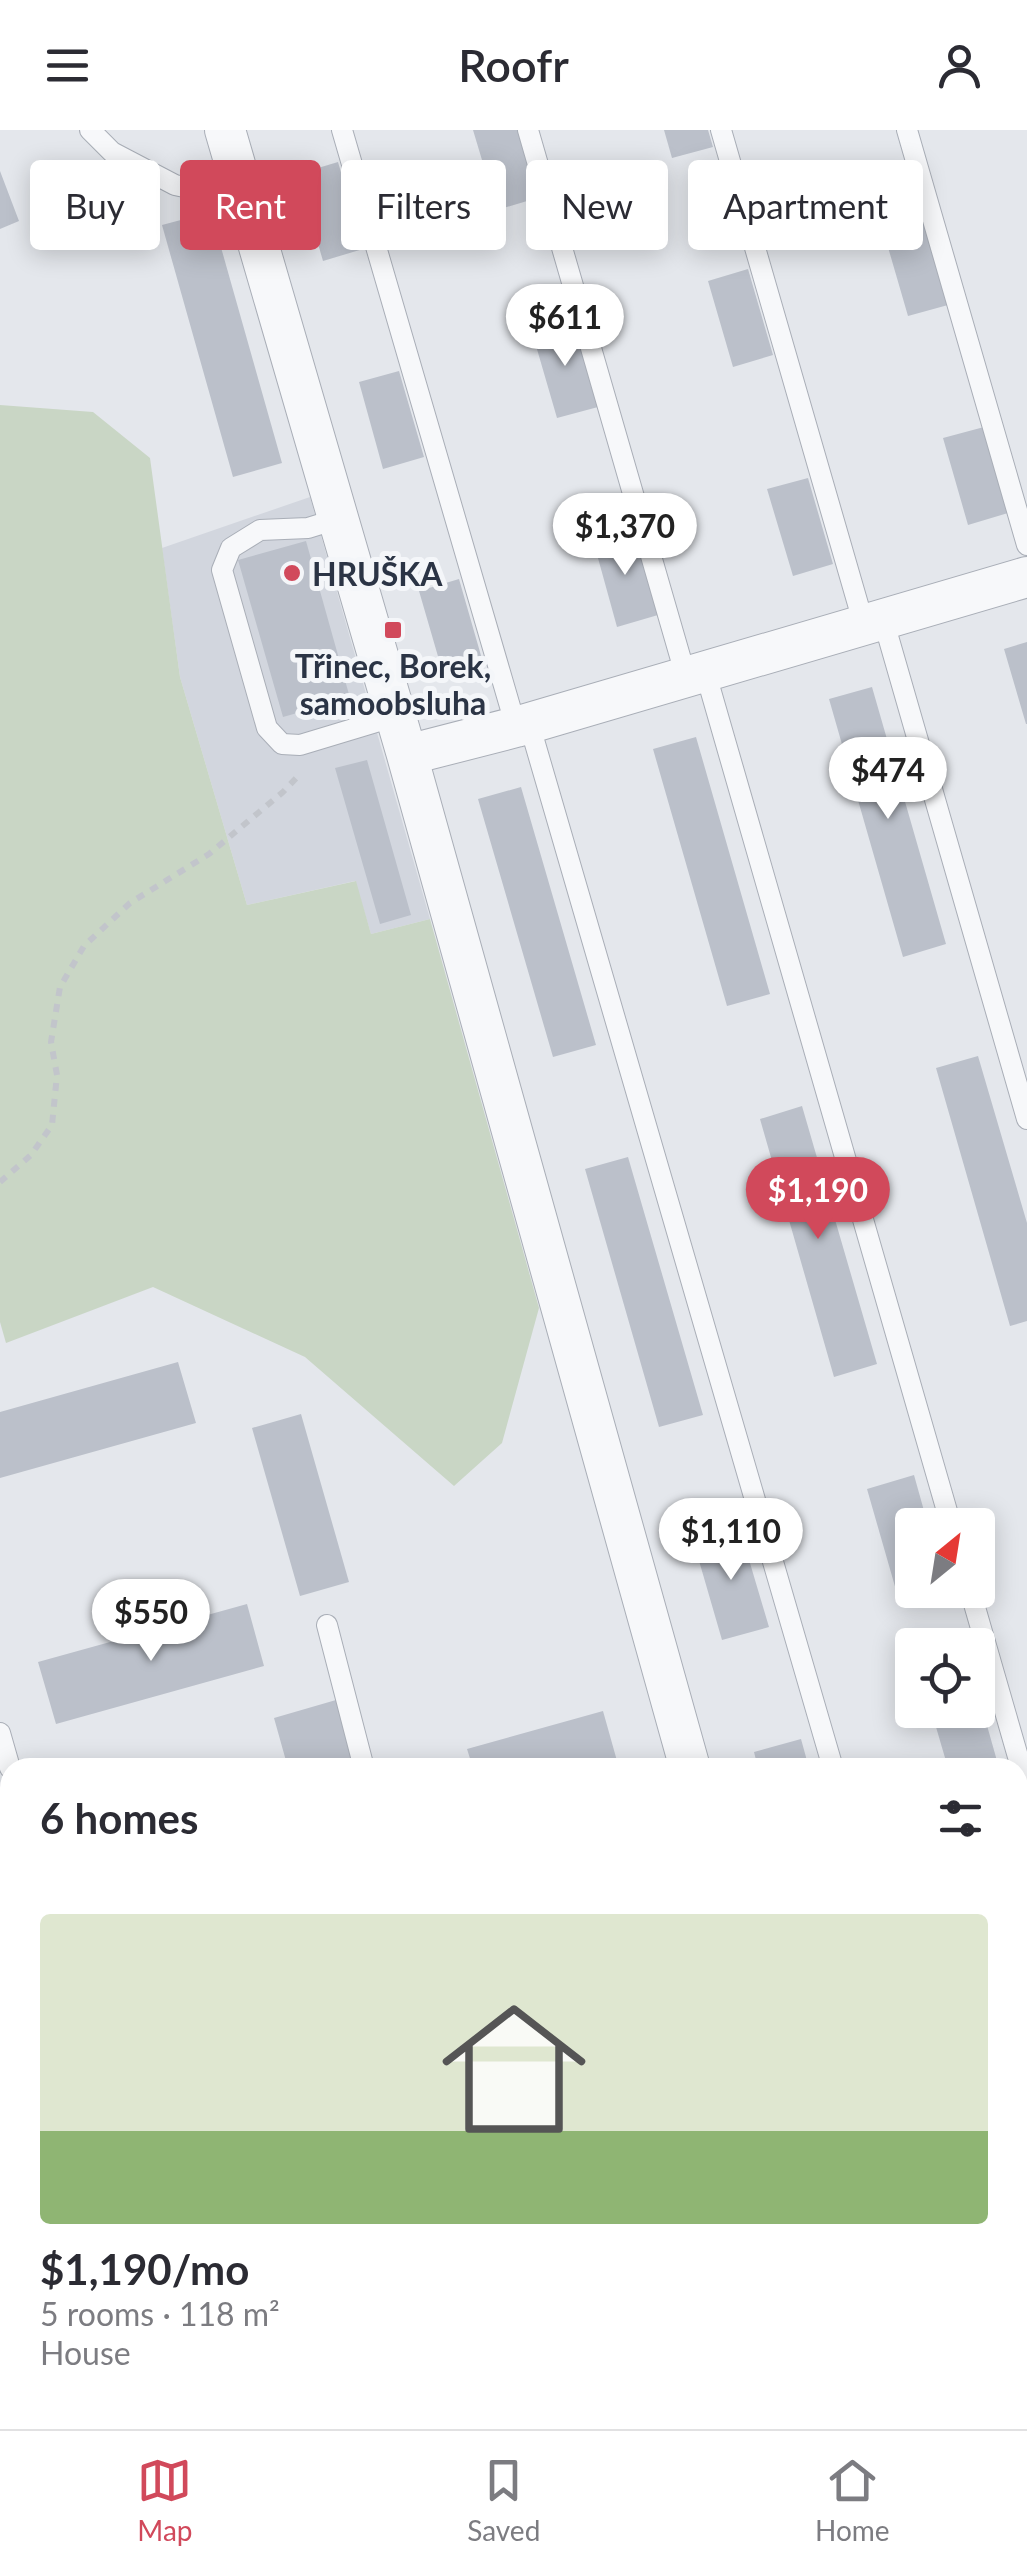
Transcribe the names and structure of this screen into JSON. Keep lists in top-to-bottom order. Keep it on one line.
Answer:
{"places":{"other":["HRUŠKA"],"transit":["Třinec, Borek, samoobsluha"]},"north":"top right","page":{"header":"Roofr","chip":["Buy","Rent","Filters","New","Apartment"],"price":["$611","$1,370","$474","$1,190","$1,110","$550"],"heading":"6 homes","list":[{"name":"$1,190/mo","note":"5 rooms · 118 m² · House"}],"tabs":["Map","Saved","Home"]}}
